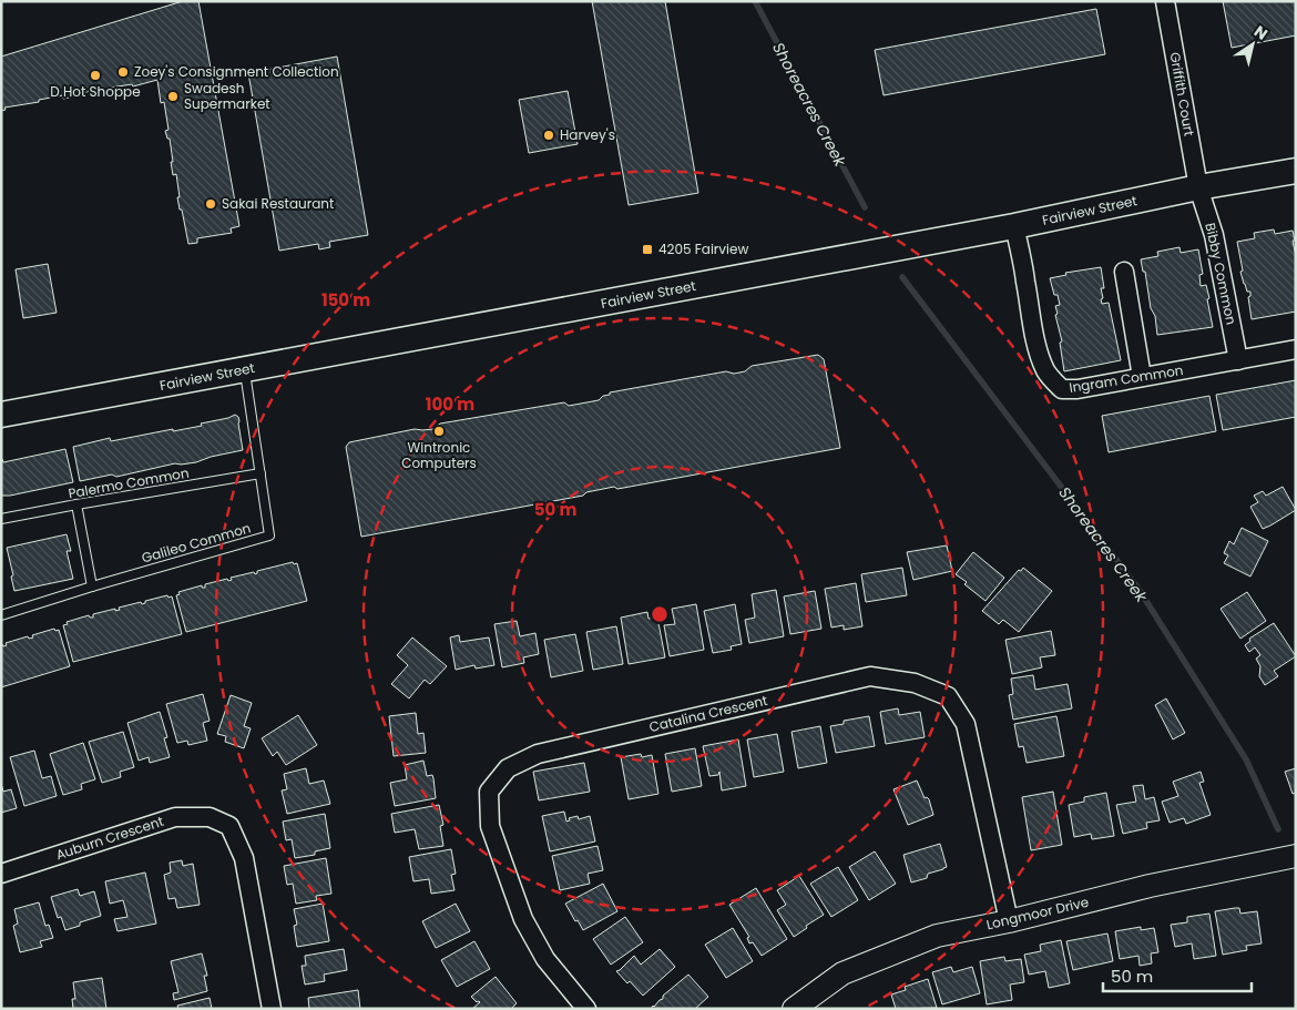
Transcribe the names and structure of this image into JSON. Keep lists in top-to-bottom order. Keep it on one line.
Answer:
{"streets":{"main road":["Fairview Street"],"street":["Griffith Court","Bibby Common","Ingram Common","Catalina Crescent","Auburn Crescent","Longmoor Drive"],"lane":["Palermo Common","Galileo Common"]},"crossings":[["Griffith Court","Fairview Street"],["Griffith Court","Bibby Common"],["Fairview Street","Bibby Common"],["Fairview Street","Ingram Common"],["Fairview Street","Galileo Common"],["Bibby Common","Ingram Common"],["Palermo Common","Galileo Common"],["Catalina Crescent","Longmoor Drive"]],"water":["Shoreacres Creek"],"places":{"other":["Zoey's Consignment Collection","D Hot Shoppe","Swadesh Supermarket","Harvey's","Sakai Restaurant","Wintronic Computers"],"transit":["4205 Fairview"]},"scale_bar":"50 m","north":"top right","rings":["150 m","100 m","50 m"]}
